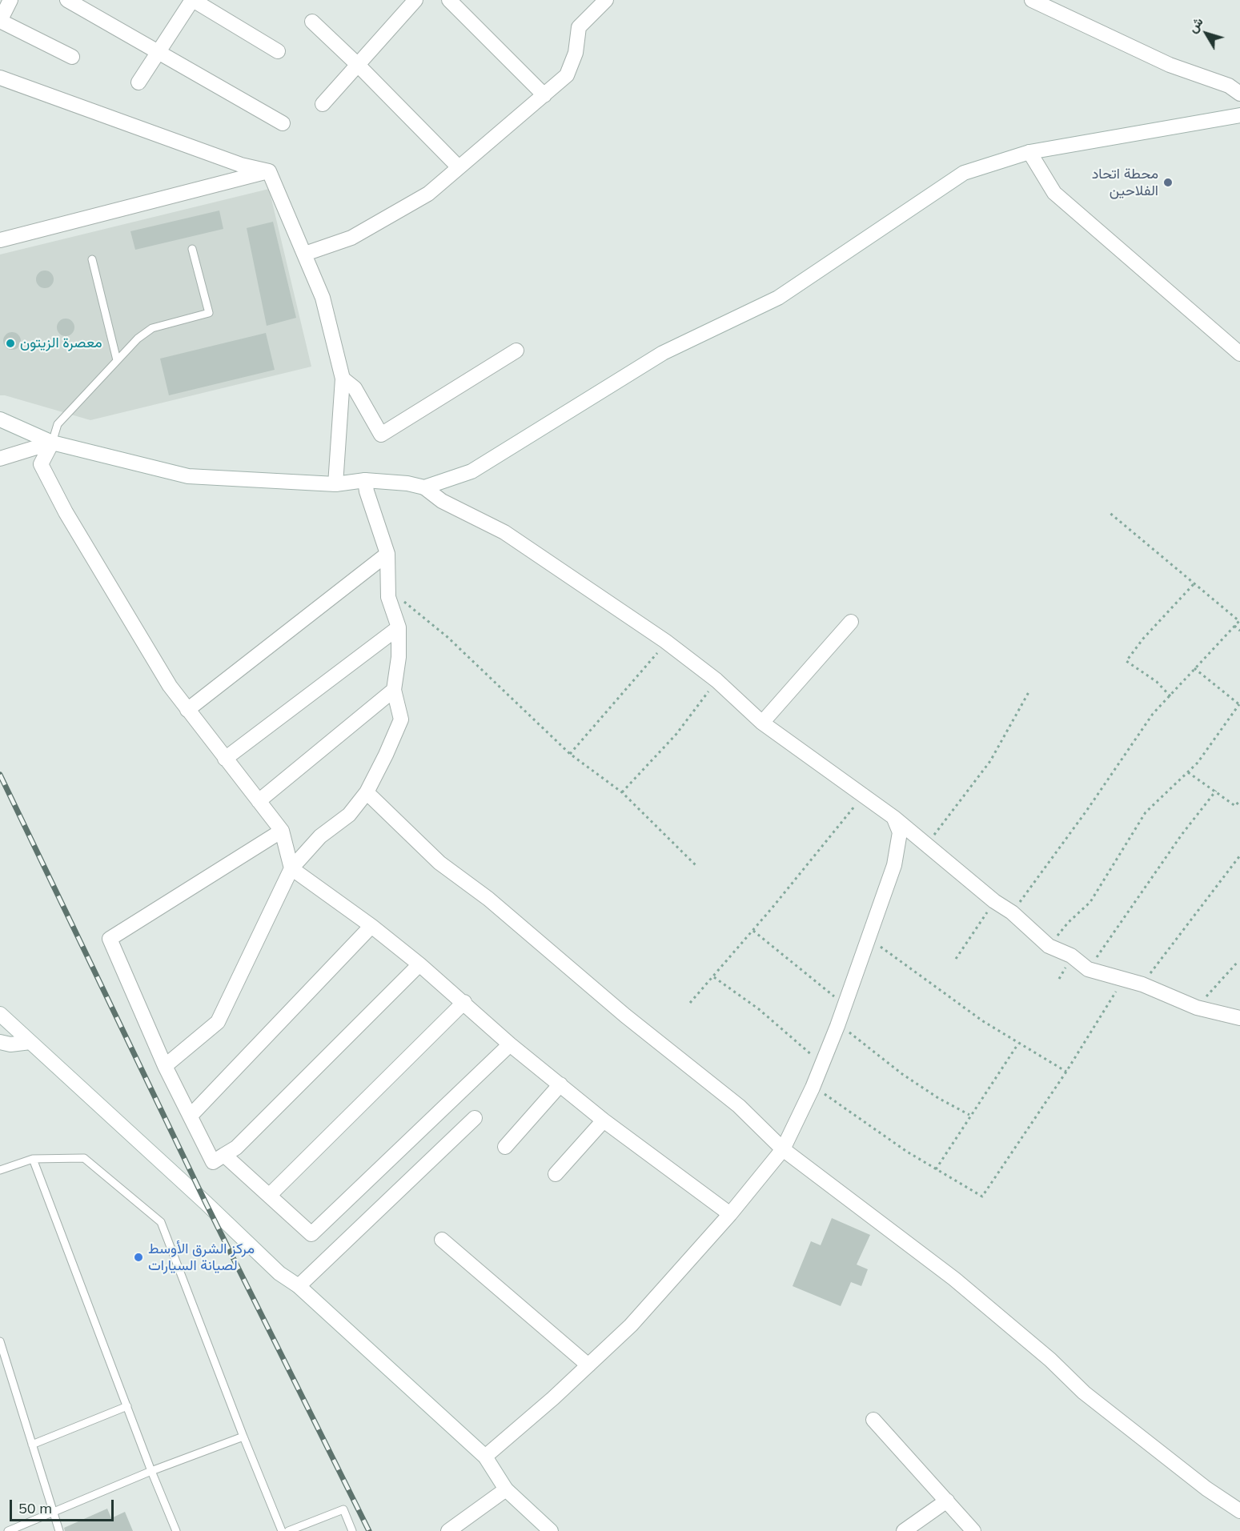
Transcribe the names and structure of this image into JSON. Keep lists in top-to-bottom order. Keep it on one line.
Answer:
{"places":["محطة اتحاد الفلاحين","معصرة الزيتون","مركز الشرق الأوسط لصيانة السيارات"],"scale_bar":"50 m","north":"top left"}
